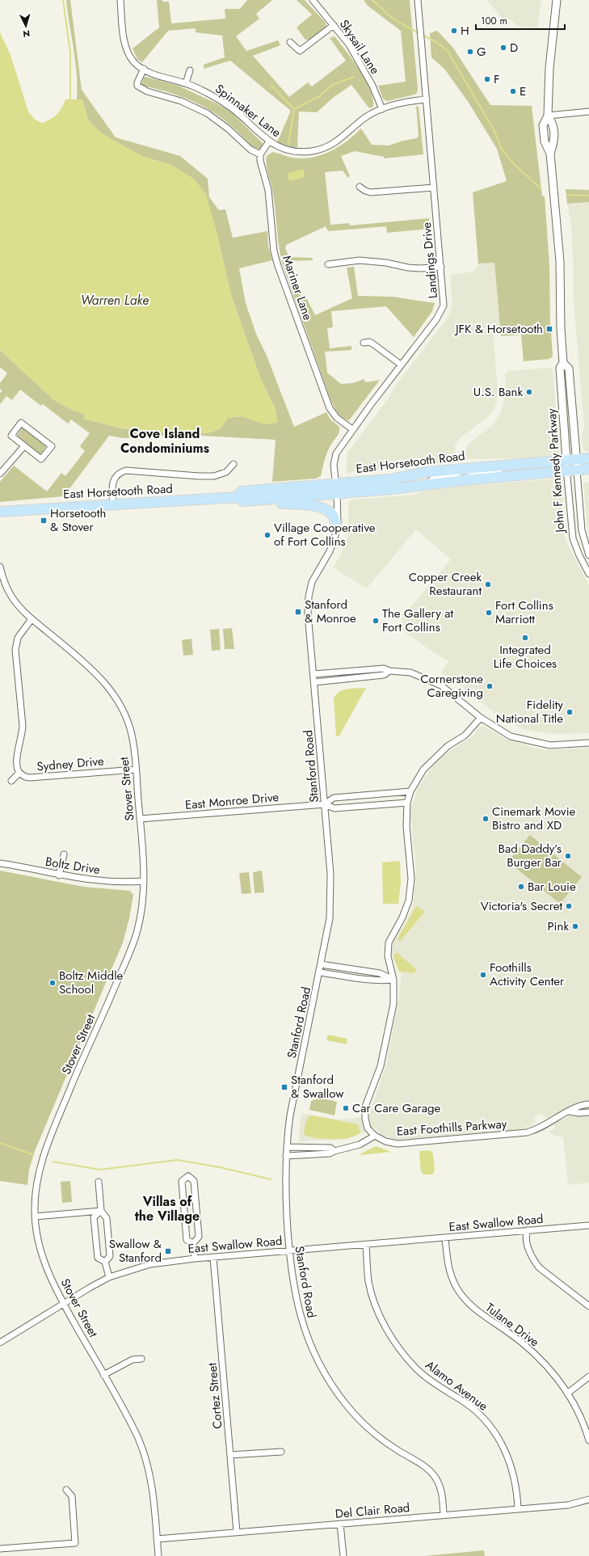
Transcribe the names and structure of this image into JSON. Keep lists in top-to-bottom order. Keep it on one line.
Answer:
{"streets":{"main road":["East Horsetooth Road"],"street":["Skysail Lane","Spinnaker Lane","Landings Drive","Mariner Lane","John F Kennedy Parkway","Sydney Drive","Stanford Road","Stover Street","East Monroe Drive","Boltz Drive","East Foothills Parkway","East Swallow Road","Tulane Drive","Alamo Avenue","Cortez Street","Del Clair Road"]},"crossings":[["Skysail Lane","Spinnaker Lane"],["Spinnaker Lane","Landings Drive"],["Landings Drive","Mariner Lane"],["Landings Drive","East Horsetooth Road"],["Landings Drive","Stanford Road"],["East Horsetooth Road","John F Kennedy Parkway"],["East Horsetooth Road","Stanford Road"],["Sydney Drive","Stover Street"],["Stanford Road","East Monroe Drive"],["Stanford Road","East Swallow Road"],["Stanford Road","Del Clair Road"],["Stover Street","East Monroe Drive"],["Stover Street","Boltz Drive"],["Stover Street","East Swallow Road"],["Stover Street","Del Clair Road"],["East Swallow Road","Tulane Drive"],["East Swallow Road","Alamo Avenue"],["East Swallow Road","Cortez Street"],["Alamo Avenue","Del Clair Road"],["Cortez Street","Del Clair Road"]],"districts":["Cove Island Condominiums","Villas of the Village"],"water":["Warren Lake"],"places":{"other":["H","D","G","F","E","U.S. Bank","Village Cooperative of Fort Collins","Copper Creek Restaurant","Fort Collins Marriott","The Gallery at Fort Collins","Integrated Life Choices","Cornerstone Caregiving","Fidelity National Title","Cinemark Movie Bistro and XD","Bad Daddy’s Burger Bar","Bar Louie","Victoria's Secret","Pink","Foothills Activity Center","Boltz Middle School","Car Care Garage"],"transit":["JFK & Horsetooth","Horsetooth & Stover","Stanford & Monroe","Stanford & Swallow","Swallow & Stanford"]},"scale_bar":"100 m","north":"bottom"}
